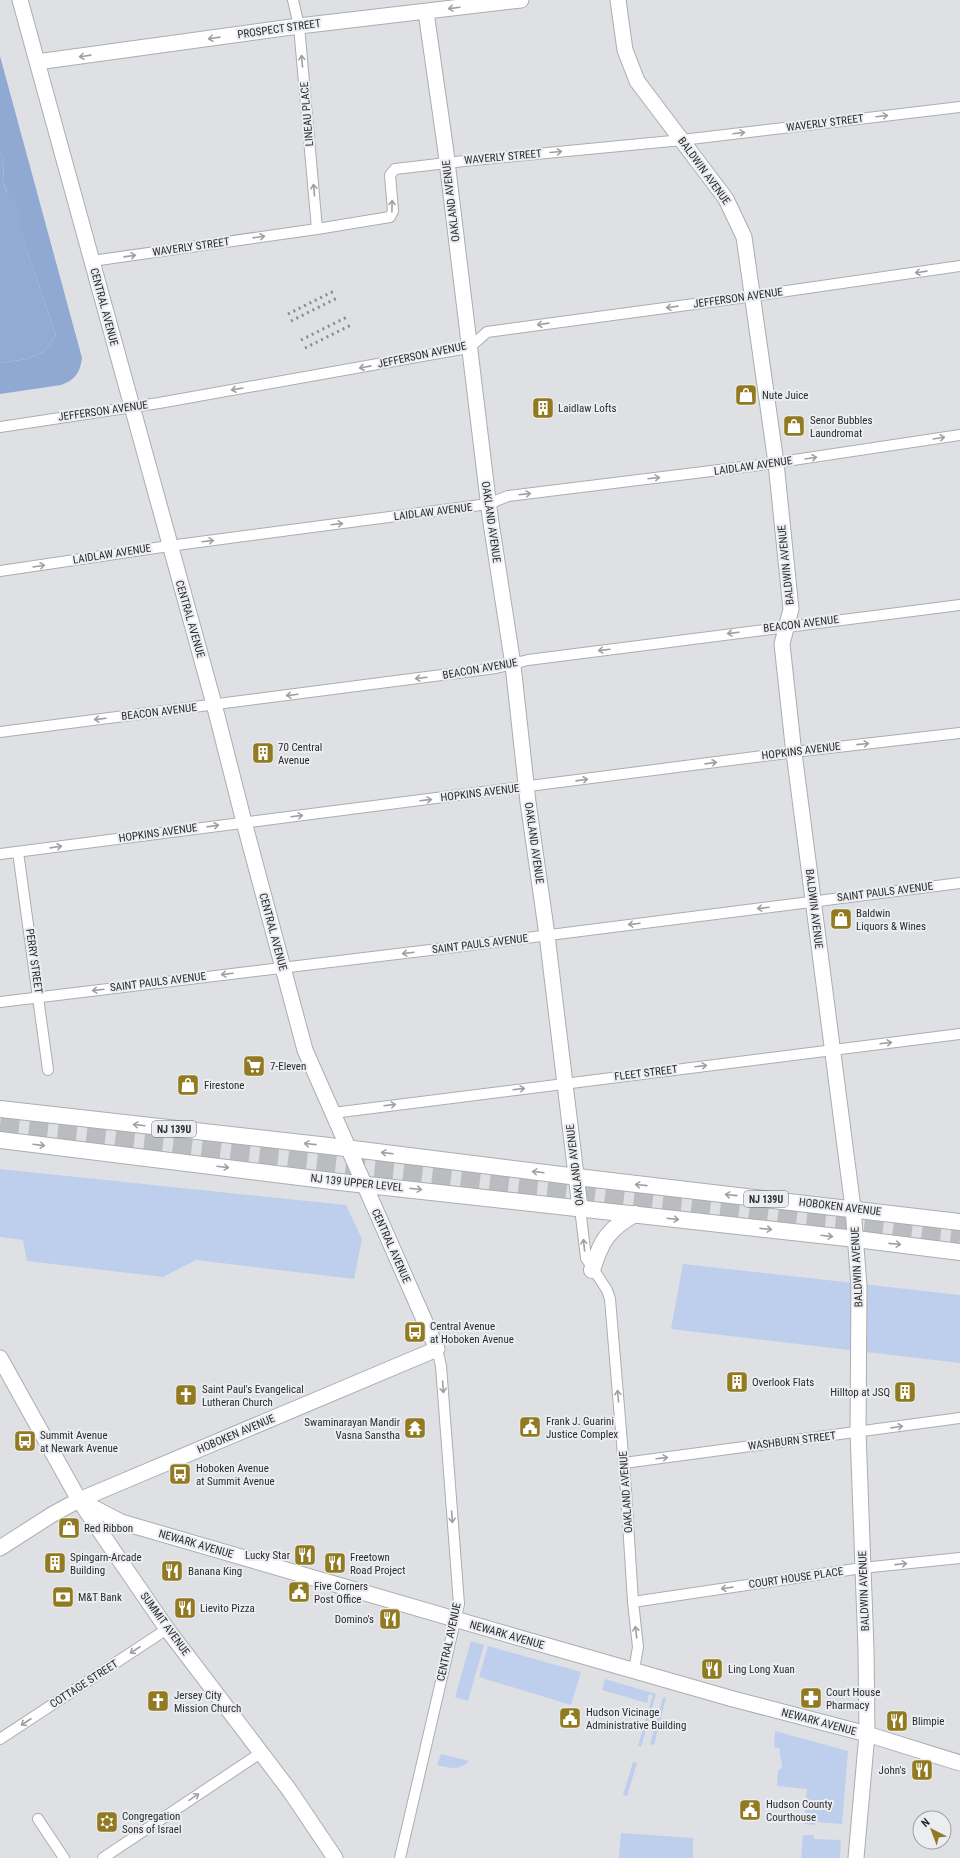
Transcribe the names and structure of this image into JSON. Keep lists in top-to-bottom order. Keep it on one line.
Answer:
{"streets":{"main road":["NJ 139U","NJ 139 UPPER LEVEL","HOBOKEN AVENUE"],"street":["PROSPECT STREET","LINEAU PLACE","WAVERLY STREET","BALDWIN AVENUE","OAKLAND AVENUE","JEFFERSON AVENUE","CENTRAL AVENUE","LAIDLAW AVENUE","BEACON AVENUE","HOPKINS AVENUE","SAINT PAULS AVENUE","PERRY STREET","FLEET STREET","WASHBURN STREET","NEWARK AVENUE","COURT HOUSE PLACE","SUMMIT AVENUE","COTTAGE STREET"]},"crossings":[["PROSPECT STREET","LINEAU PLACE"],["PROSPECT STREET","OAKLAND AVENUE"],["PROSPECT STREET","CENTRAL AVENUE"],["LINEAU PLACE","WAVERLY STREET"],["WAVERLY STREET","BALDWIN AVENUE"],["WAVERLY STREET","OAKLAND AVENUE"],["WAVERLY STREET","CENTRAL AVENUE"],["BALDWIN AVENUE","JEFFERSON AVENUE"],["BALDWIN AVENUE","LAIDLAW AVENUE"],["BALDWIN AVENUE","BEACON AVENUE"],["BALDWIN AVENUE","HOPKINS AVENUE"],["BALDWIN AVENUE","SAINT PAULS AVENUE"],["BALDWIN AVENUE","FLEET STREET"],["BALDWIN AVENUE","NJ 139 UPPER LEVEL"],["BALDWIN AVENUE","HOBOKEN AVENUE"],["BALDWIN AVENUE","WASHBURN STREET"],["BALDWIN AVENUE","NEWARK AVENUE"],["BALDWIN AVENUE","COURT HOUSE PLACE"],["OAKLAND AVENUE","JEFFERSON AVENUE"],["OAKLAND AVENUE","LAIDLAW AVENUE"],["OAKLAND AVENUE","BEACON AVENUE"],["OAKLAND AVENUE","HOPKINS AVENUE"],["OAKLAND AVENUE","SAINT PAULS AVENUE"],["OAKLAND AVENUE","FLEET STREET"],["OAKLAND AVENUE","NJ 139U"],["OAKLAND AVENUE","NJ 139 UPPER LEVEL"],["OAKLAND AVENUE","HOBOKEN AVENUE"],["OAKLAND AVENUE","WASHBURN STREET"],["OAKLAND AVENUE","NEWARK AVENUE"],["OAKLAND AVENUE","COURT HOUSE PLACE"],["JEFFERSON AVENUE","CENTRAL AVENUE"],["CENTRAL AVENUE","LAIDLAW AVENUE"],["CENTRAL AVENUE","BEACON AVENUE"],["CENTRAL AVENUE","HOPKINS AVENUE"],["CENTRAL AVENUE","SAINT PAULS AVENUE"],["CENTRAL AVENUE","FLEET STREET"],["CENTRAL AVENUE","NJ 139U"],["CENTRAL AVENUE","NJ 139 UPPER LEVEL"],["CENTRAL AVENUE","HOBOKEN AVENUE"],["CENTRAL AVENUE","NEWARK AVENUE"],["HOPKINS AVENUE","PERRY STREET"],["SAINT PAULS AVENUE","PERRY STREET"],["NJ 139U","HOBOKEN AVENUE"],["HOBOKEN AVENUE","NEWARK AVENUE"],["HOBOKEN AVENUE","SUMMIT AVENUE"],["NEWARK AVENUE","SUMMIT AVENUE"],["SUMMIT AVENUE","COTTAGE STREET"]],"one_way":["PROSPECT STREET","LINEAU PLACE","WAVERLY STREET","JEFFERSON AVENUE","LAIDLAW AVENUE","BEACON AVENUE","HOPKINS AVENUE","SAINT PAULS AVENUE","FLEET STREET","HOBOKEN AVENUE","WASHBURN STREET","COTTAGE STREET"],"places":{"shop":["Nute Juice","Senor Bubbles Laundromat","Baldwin Liquors & Wines","Firestone","Red Ribbon"],"building":["Laidlaw Lofts","70 Central Avenue","Overlook Flats","Hilltop at JSQ","Spingarn-Arcade Building"],"supermarket":["7-Eleven"],"bus stop":["Central Avenue at Hoboken Avenue","Summit Avenue at Newark Avenue","Hoboken Avenue at Summit Avenue"],"church":["Saint Paul's Evangelical Lutheran Church","Jersey City Mission Church"],"public building":["Frank J. Guarini Justice Complex","Five Corners Post Office","Hudson Vicinage Administrative Building","Hudson County Courthouse"],"temple":["Swaminarayan Mandir Vasna Sanstha"],"restaurant":["Lucky Star","Freetown Road Project","Banana King","Lievito Pizza","Domino's","Ling Long Xuan","Blimpie","John's"],"bank":["M&T Bank"],"pharmacy":["Court House Pharmacy"],"synagogue":["Congregation Sons of Israel"]},"north":"top left"}
